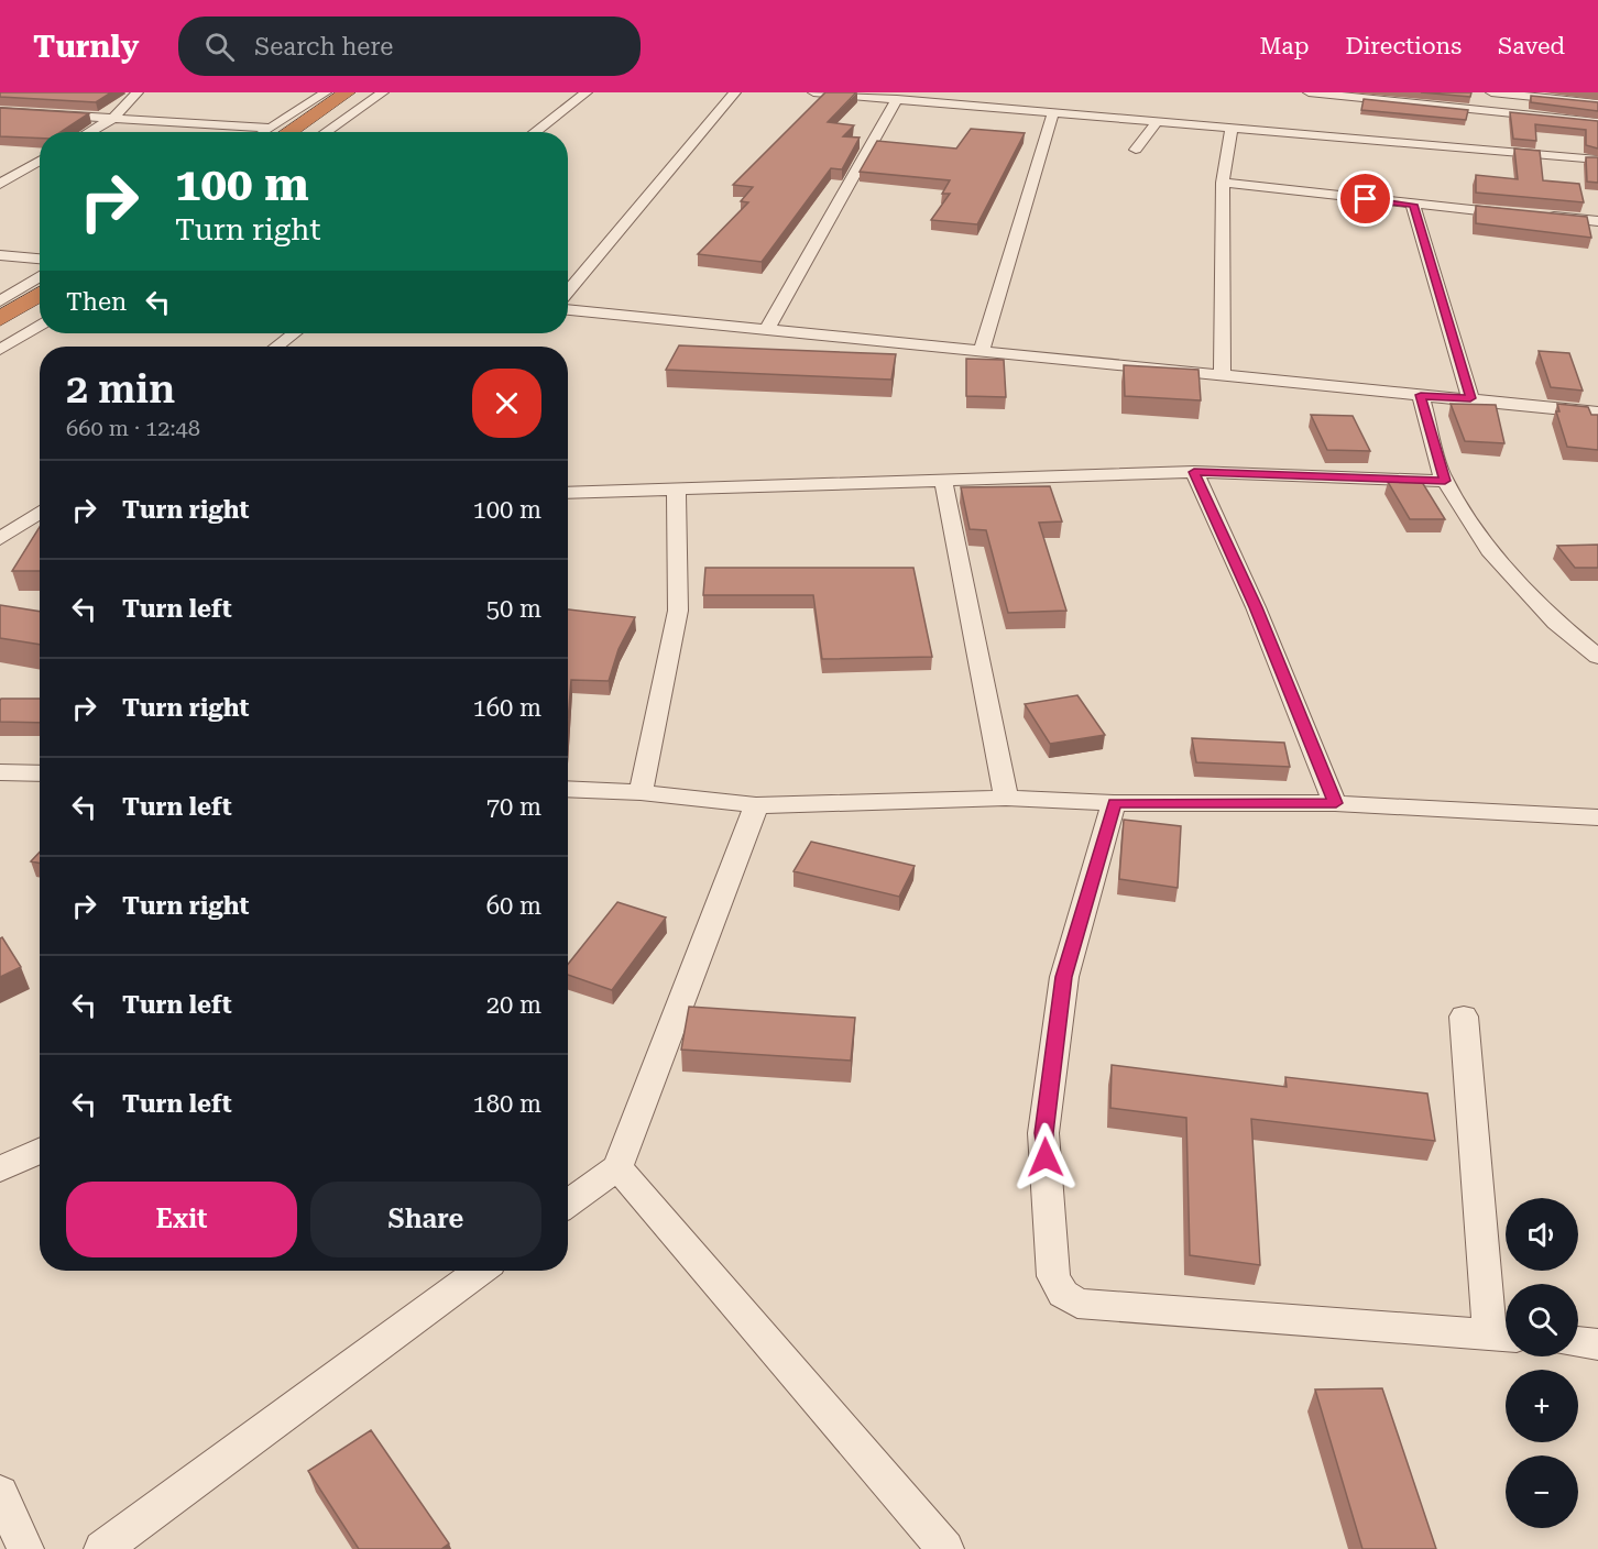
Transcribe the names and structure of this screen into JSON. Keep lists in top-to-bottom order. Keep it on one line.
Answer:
{"page":{"header":"Turnly","search":"Search here","nav":["Map","Directions","Saved"],"turn":["100 m","Turn right"],"then":"Then","heading":["2 min","660 m · 12:48"],"list":[{"name":"Turn right","value":"100 m"},{"name":"Turn left","value":"50 m"},{"name":"Turn right","value":"160 m"},{"name":"Turn left","value":"70 m"},{"name":"Turn right","value":"60 m"},{"name":"Turn left","value":"20 m"},{"name":"Turn left","value":"180 m"}],"buttons":["Exit","Share"],"map_buttons":["+","−"]}}
